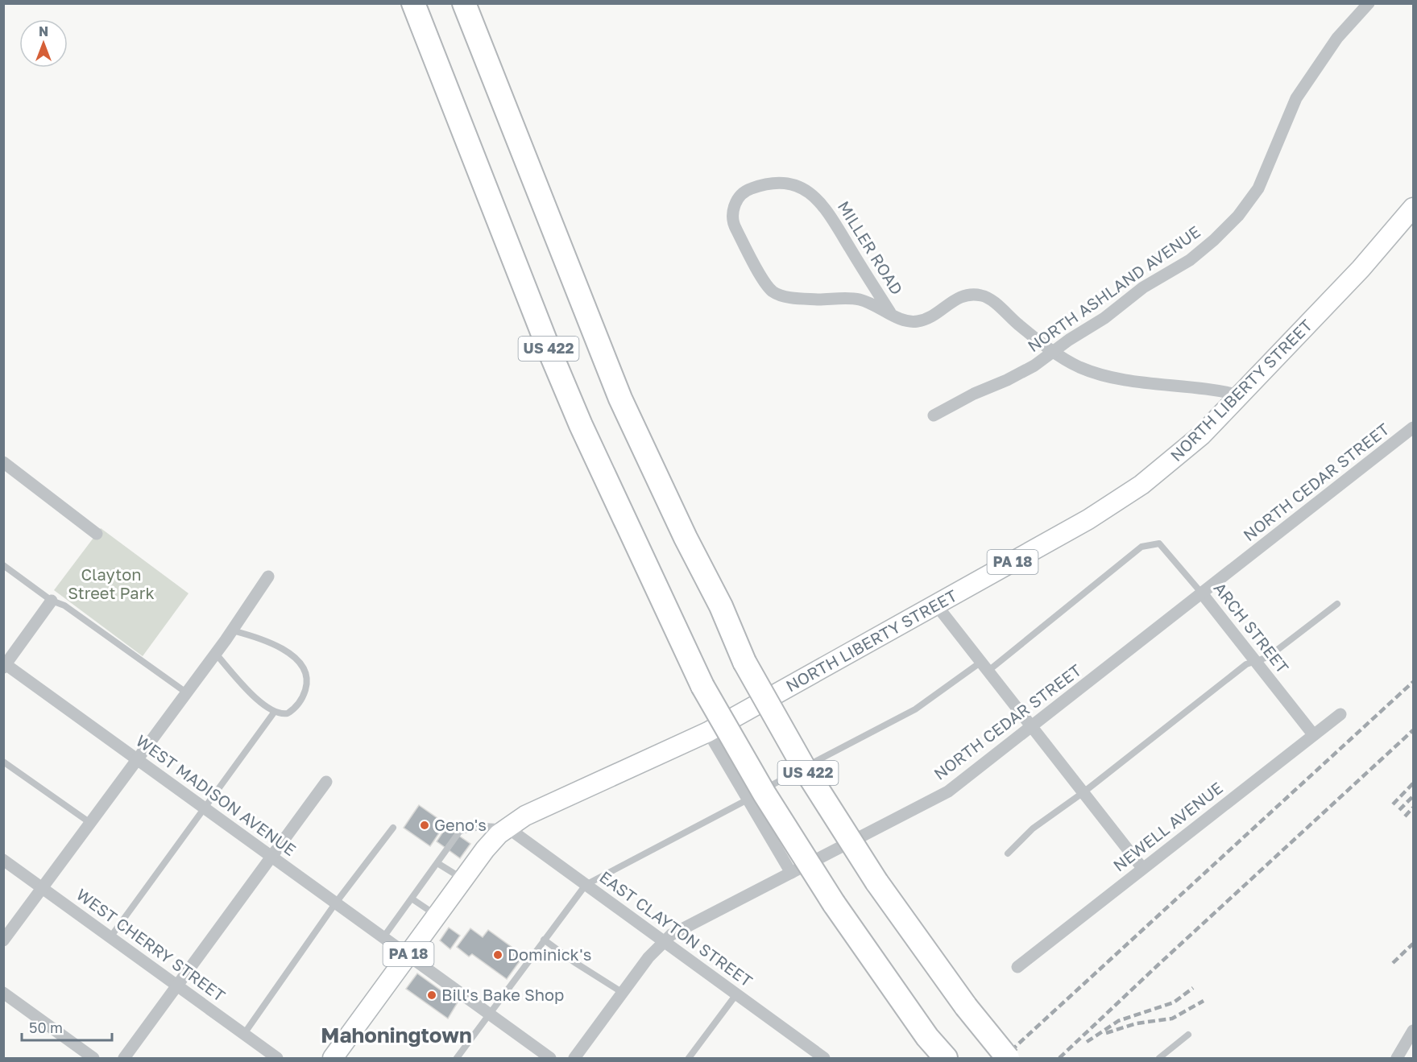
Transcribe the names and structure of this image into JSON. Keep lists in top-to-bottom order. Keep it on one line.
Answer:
{"streets":{"highway":["US 422"],"main road":["NORTH LIBERTY STREET","PA 18"],"street":["MILLER ROAD","NORTH ASHLAND AVENUE","NORTH CEDAR STREET","ARCH STREET","WEST MADISON AVENUE","NEWELL AVENUE","EAST CLAYTON STREET","WEST CHERRY STREET"]},"crossings":[["MILLER ROAD","NORTH ASHLAND AVENUE"],["MILLER ROAD","NORTH LIBERTY STREET"],["NORTH LIBERTY STREET","WEST MADISON AVENUE"],["NORTH LIBERTY STREET","EAST CLAYTON STREET"],["NORTH CEDAR STREET","ARCH STREET"],["NORTH CEDAR STREET","EAST CLAYTON STREET"],["ARCH STREET","NEWELL AVENUE"]],"districts":["Mahoningtown"],"parks":["Clayton Street Park"],"places":["Geno's","Dominick's","Bill's Bake Shop"],"scale_bar":"50 m","north":"top"}
